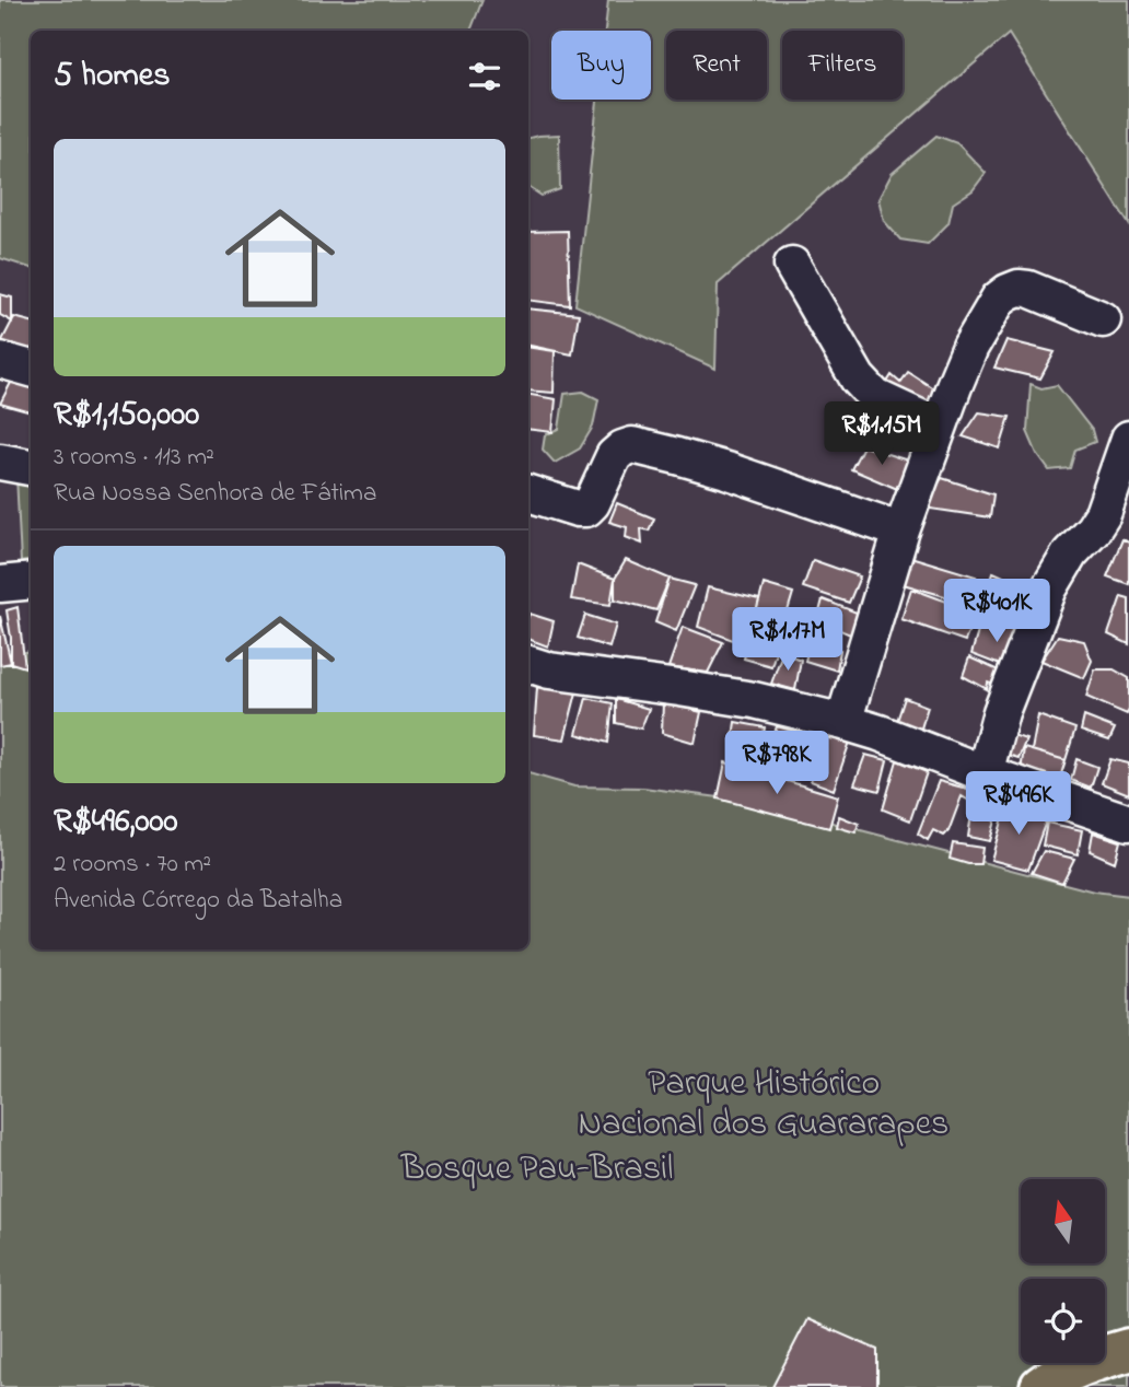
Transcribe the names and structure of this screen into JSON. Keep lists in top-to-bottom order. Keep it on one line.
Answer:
{"parks":["Parque Histórico Nacional dos Guararapes","Bosque Pau-Brasil"],"north":"top","page":{"chip":["Buy","Rent","Filters"],"heading":"5 homes","list":[{"name":"R$1,150,000","note":"3 rooms · 113 m² · Rua Nossa Senhora de Fátima"},{"name":"R$496,000","note":"2 rooms · 70 m² · Avenida Córrego da Batalha"}],"price":["R$1.15M","R$401K","R$1.17M","R$798K","R$496K"]}}
